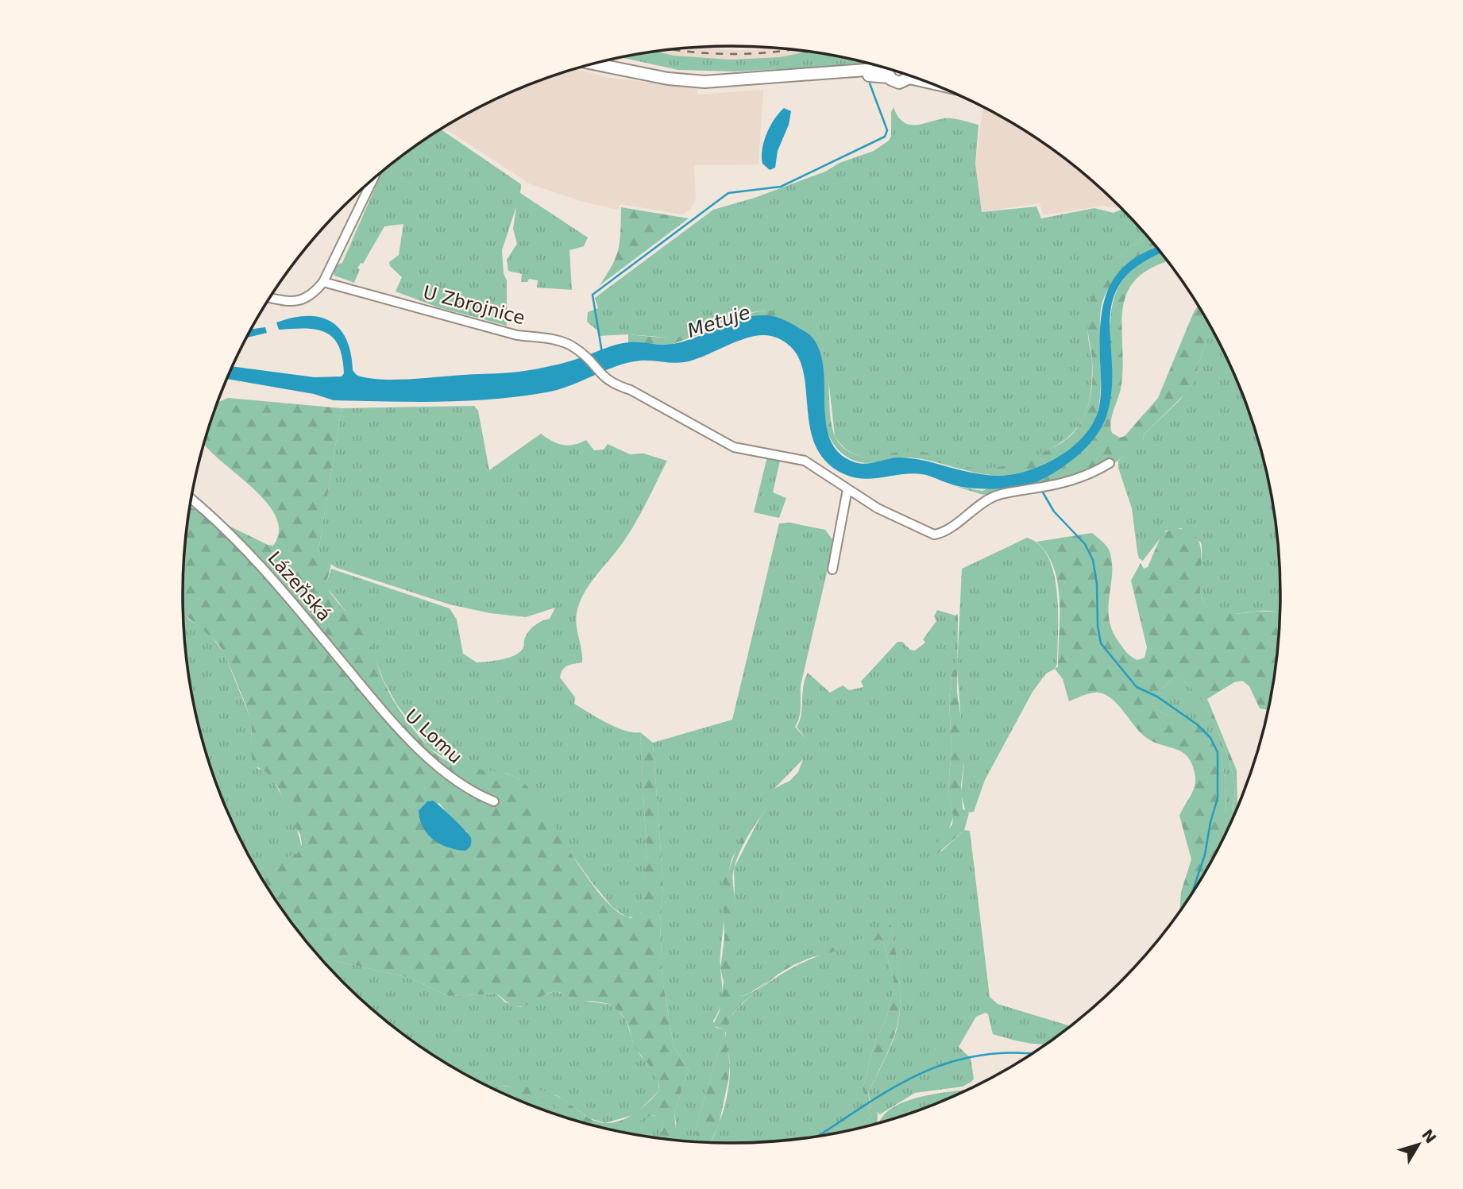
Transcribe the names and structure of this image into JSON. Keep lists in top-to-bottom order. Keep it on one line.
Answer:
{"streets":{"street":["U Zbrojnice","Lázeňská","U Lomu"]},"crossings":[["Lázeňská","U Lomu"]],"water":["Metuje"],"north":"top right"}
